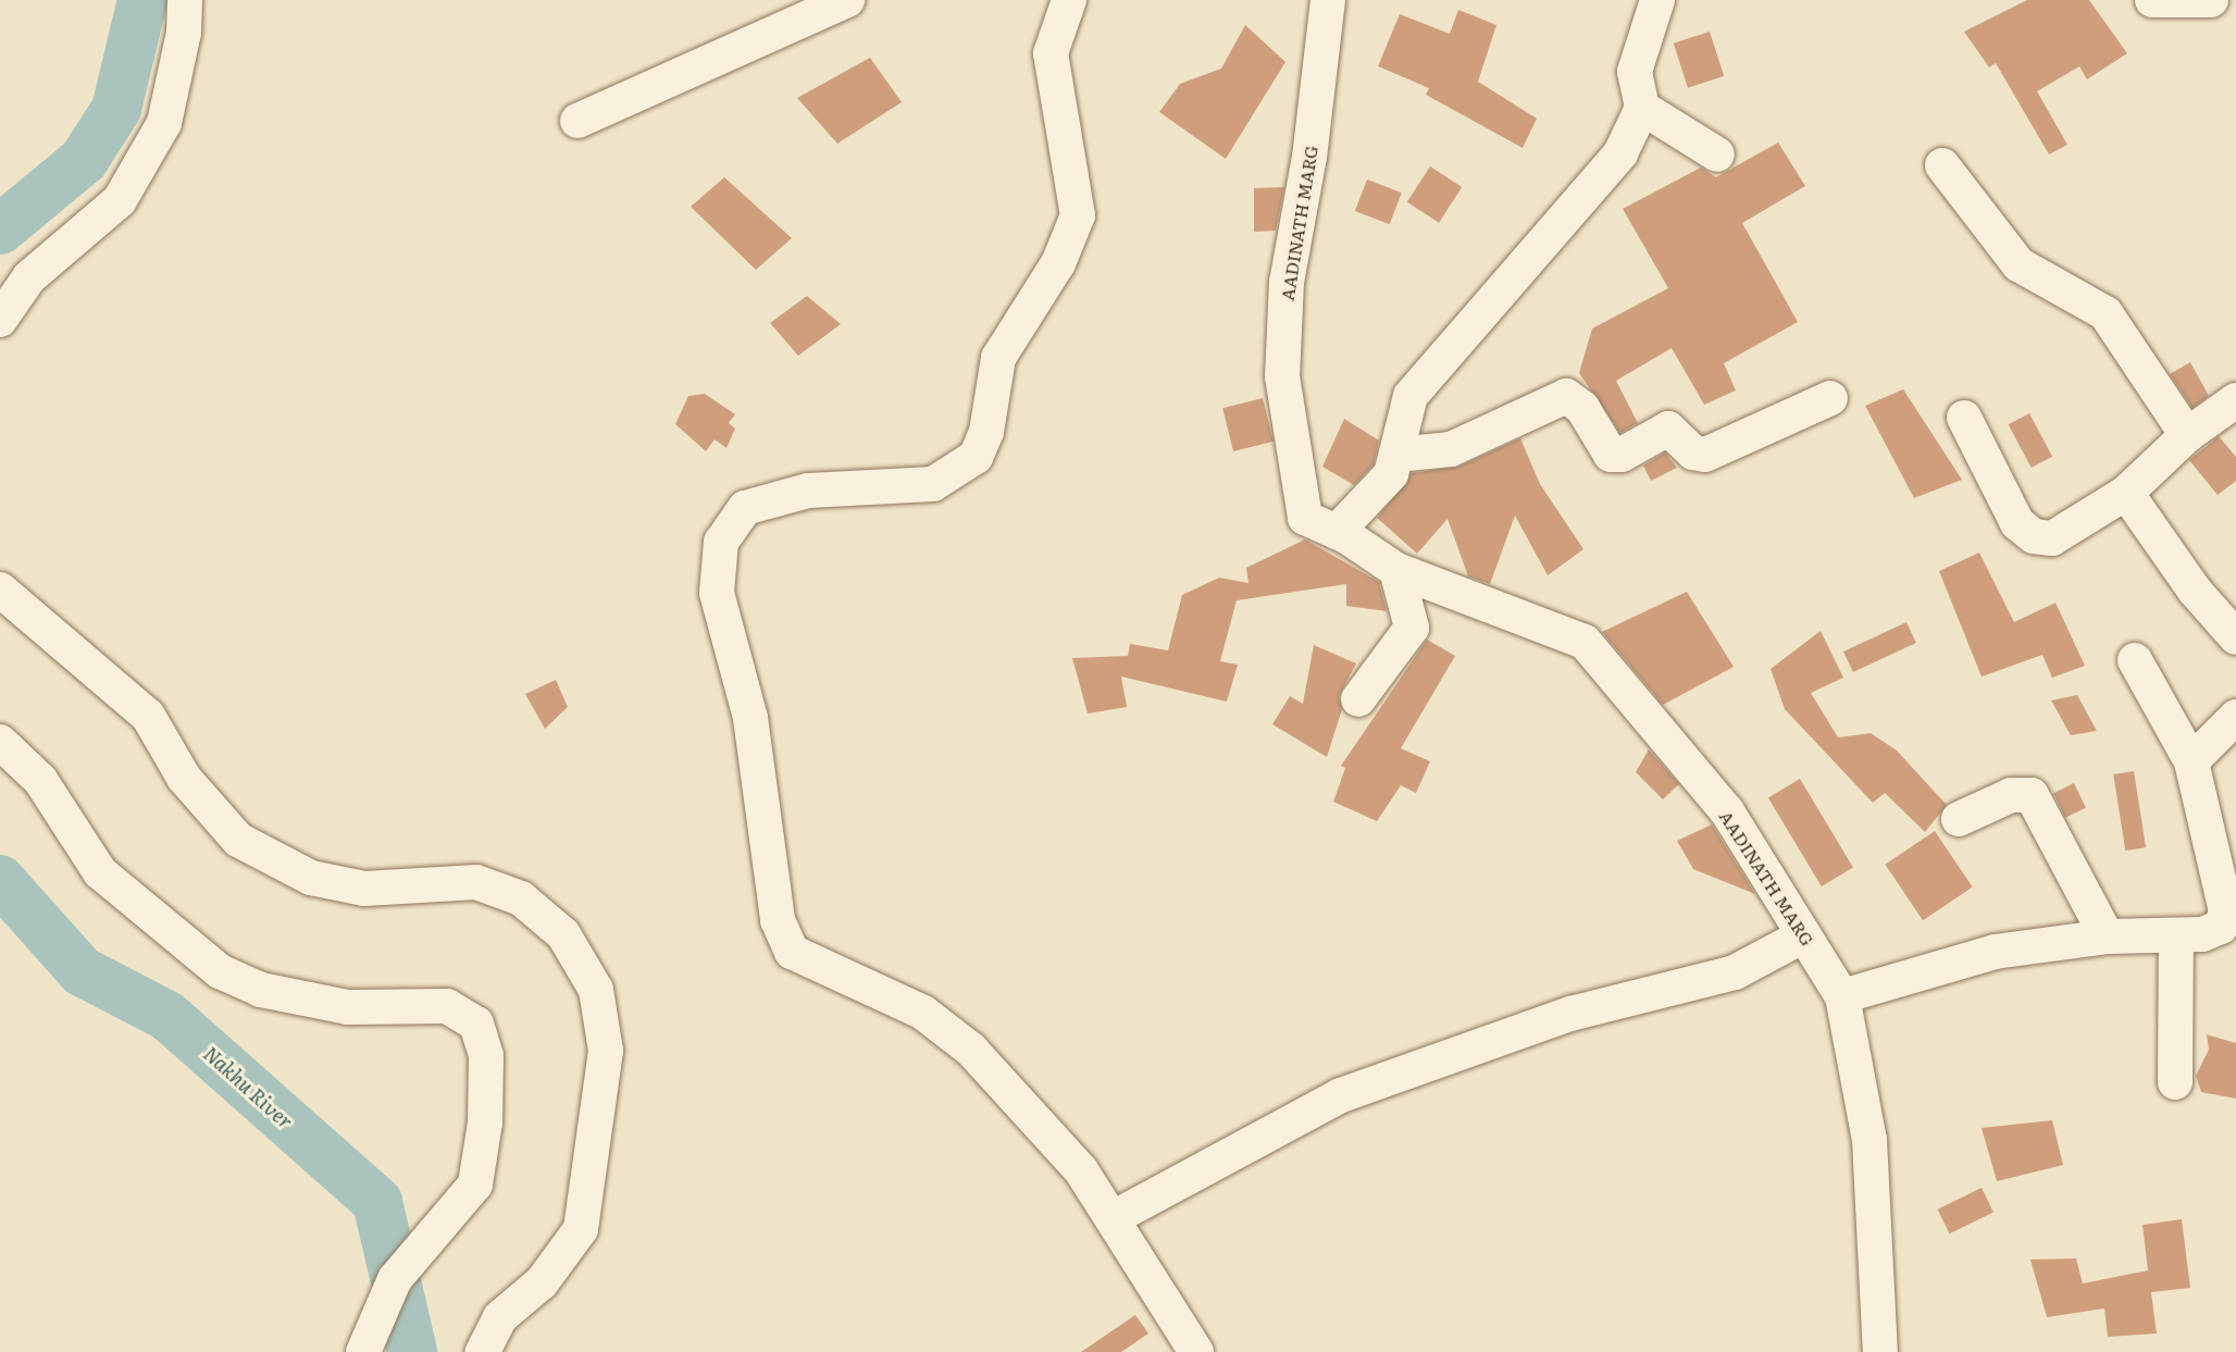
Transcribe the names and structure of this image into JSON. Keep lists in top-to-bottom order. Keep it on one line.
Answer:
{"streets":{"street":["AADINATH MARG"]},"water":["Nakhu River"]}
